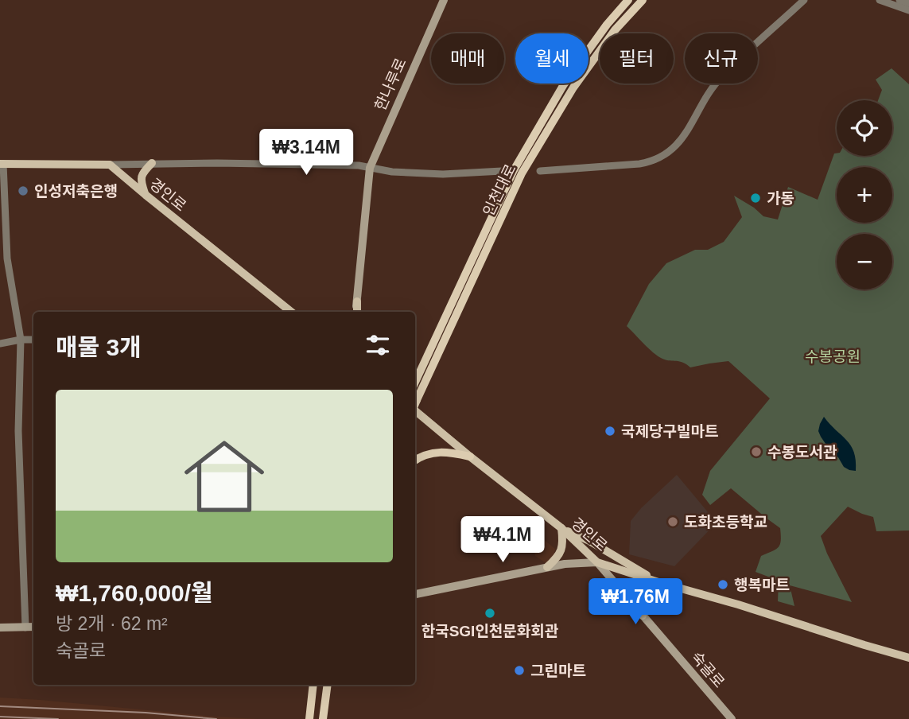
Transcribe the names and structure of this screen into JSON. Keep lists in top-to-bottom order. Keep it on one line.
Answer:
{"streets":{"highway":["인천대로"],"main road":["한나루로","경인로","숙골로"]},"crossings":[["경인로","숙골로"]],"parks":["수봉공원"],"places":["인성저축은행","가동","국제당구빌마트","수봉도서관","도화초등학교","행복마트","한국SGI인천문화회관","그린마트"],"page":{"chip":["매매","월세","필터","신규"],"map_buttons":["+","−"],"price":["₩3.14M","₩4.1M","₩1.76M"],"heading":"매물 3개","list":[{"name":"₩1,760,000/월","note":"방 2개 · 62 m² · 숙골로"}]}}
